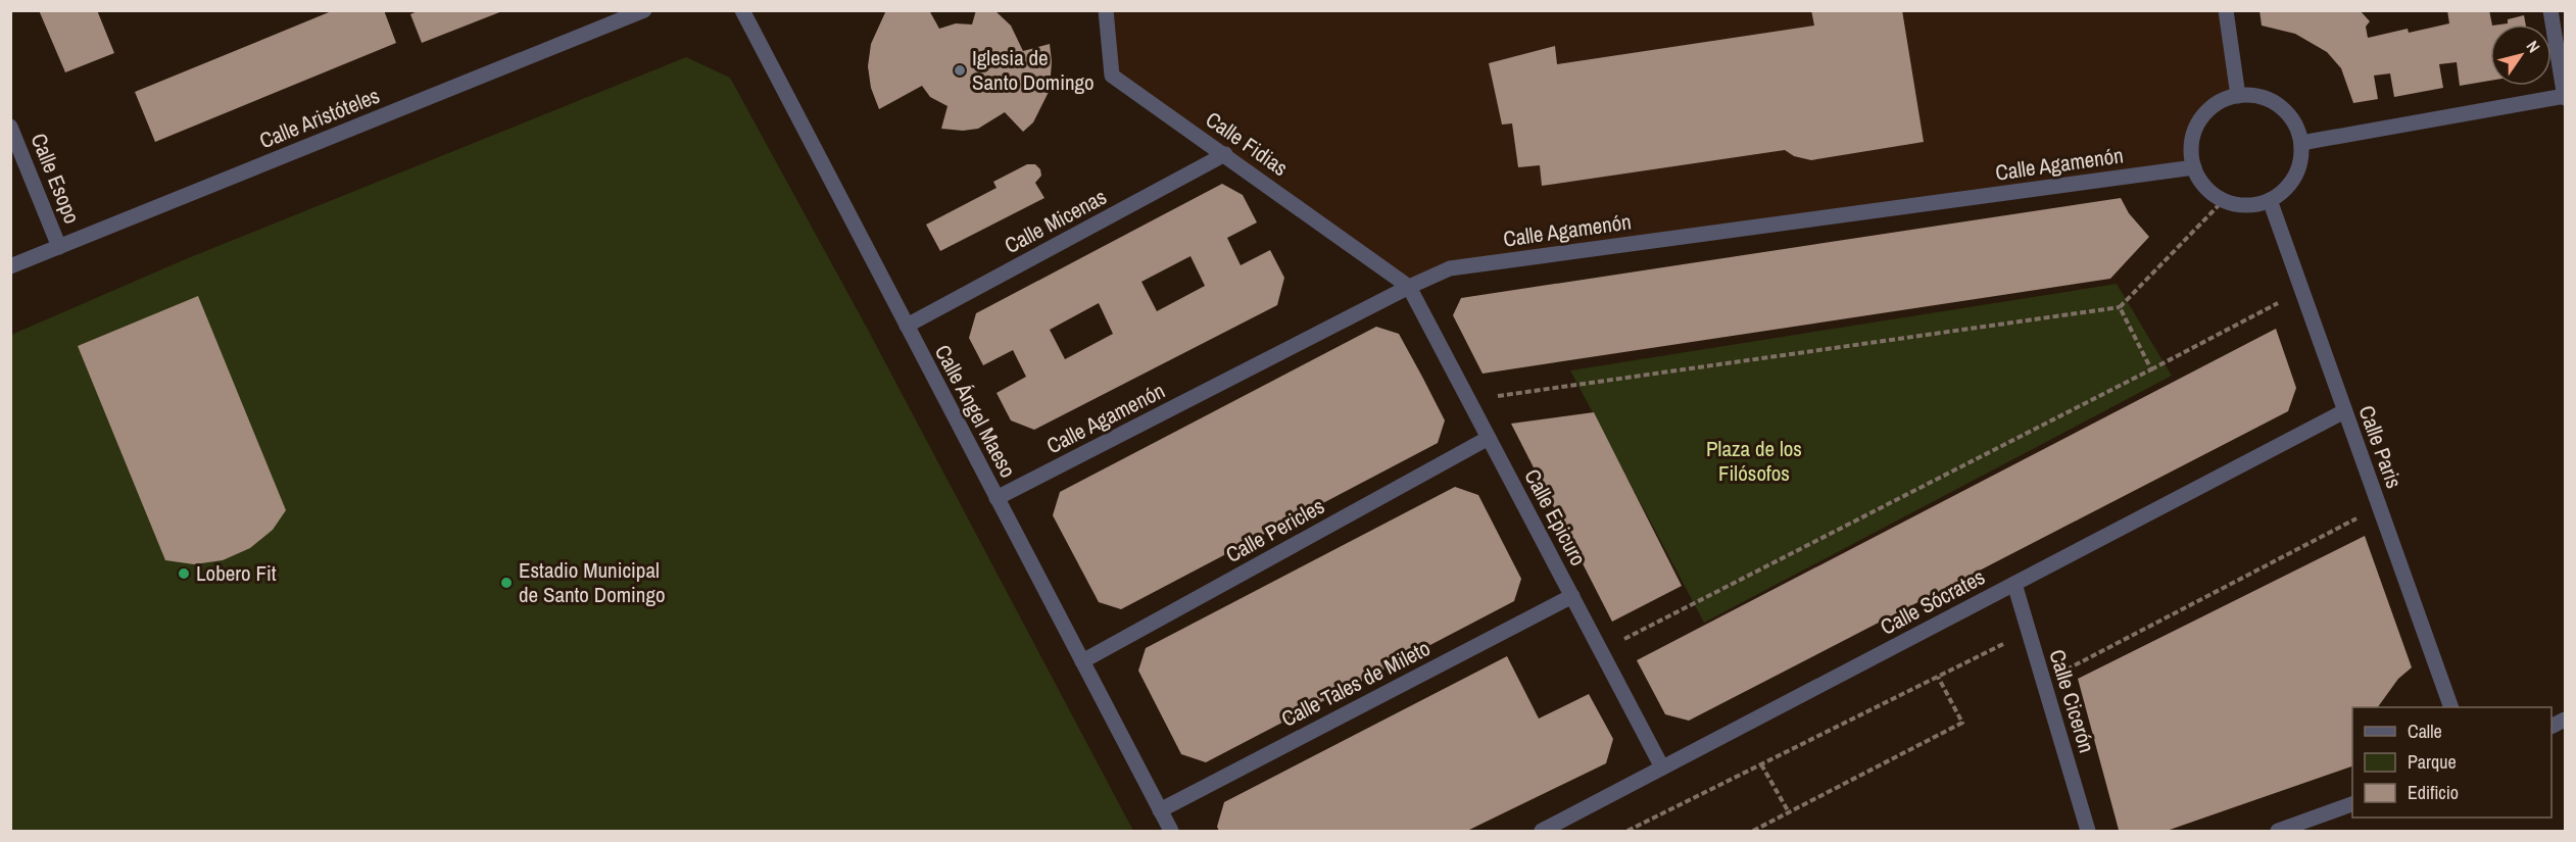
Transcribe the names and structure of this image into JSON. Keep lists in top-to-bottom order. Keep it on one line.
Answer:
{"streets":{"street":["Calle Aristóteles","Calle Fidias","Calle Agamenón","Calle Esopo","Calle Micenas","Calle Ángel Maeso","Calle Paris","Calle Epicuro","Calle Pericles","Calle Sócrates","Calle Tales de Mileto","Calle Cicerón"]},"crossings":[["Calle Aristóteles","Calle Esopo"],["Calle Fidias","Calle Agamenón"],["Calle Fidias","Calle Micenas"],["Calle Fidias","Calle Epicuro"],["Calle Agamenón","Calle Ángel Maeso"],["Calle Agamenón","Calle Paris"],["Calle Agamenón","Calle Epicuro"],["Calle Micenas","Calle Ángel Maeso"],["Calle Ángel Maeso","Calle Pericles"],["Calle Ángel Maeso","Calle Tales de Mileto"],["Calle Paris","Calle Sócrates"],["Calle Epicuro","Calle Pericles"],["Calle Epicuro","Calle Sócrates"],["Calle Epicuro","Calle Tales de Mileto"],["Calle Sócrates","Calle Cicerón"]],"parks":["Plaza de los Filósofos"],"places":["Iglesia de Santo Domingo","Lobero Fit","Estadio Municipal de Santo Domingo"],"legend":["Calle","Parque","Edificio"],"north":"top right"}
